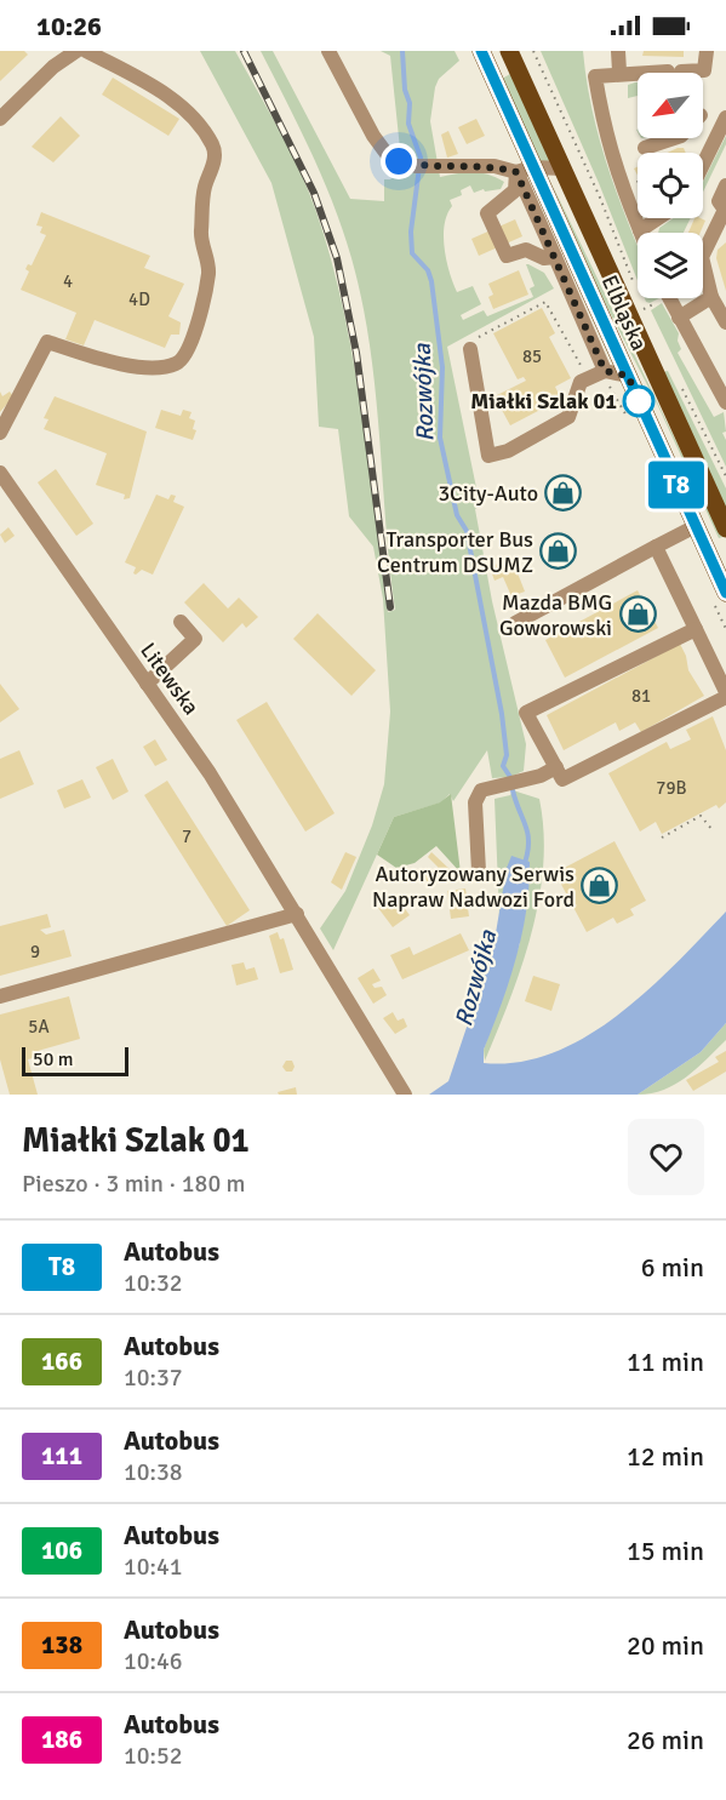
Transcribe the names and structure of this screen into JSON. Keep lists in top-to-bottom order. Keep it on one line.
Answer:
{"streets":{"main road":["Elbląska"],"street":["Litewska"]},"water":["Rozwójka"],"places":{"other":["Miałki Szlak 01"],"shop":["3City-Auto","Transporter Bus Centrum DSUMZ","Mazda BMG Goworowski","Autoryzowany Serwis Napraw Nadwozi Ford"]},"lines":["bus line T8"],"house_numbers":["4","4D","85","81","79B","7","9","5A"],"scale_bar":"50 m","north":"bottom left","page":{"status":"10:26","on_map":"T8","scale":"50 m","heading":["Miałki Szlak 01","Pieszo · 3 min · 180 m"],"list":[{"mark":"T8","name":"Autobus","note":"10:32","value":"6 min"},{"mark":"166","name":"Autobus","note":"10:37","value":"11 min"},{"mark":"111","name":"Autobus","note":"10:38","value":"12 min"},{"mark":"106","name":"Autobus","note":"10:41","value":"15 min"},{"mark":"138","name":"Autobus","note":"10:46","value":"20 min"},{"mark":"186","name":"Autobus","note":"10:52","value":"26 min"}]}}
